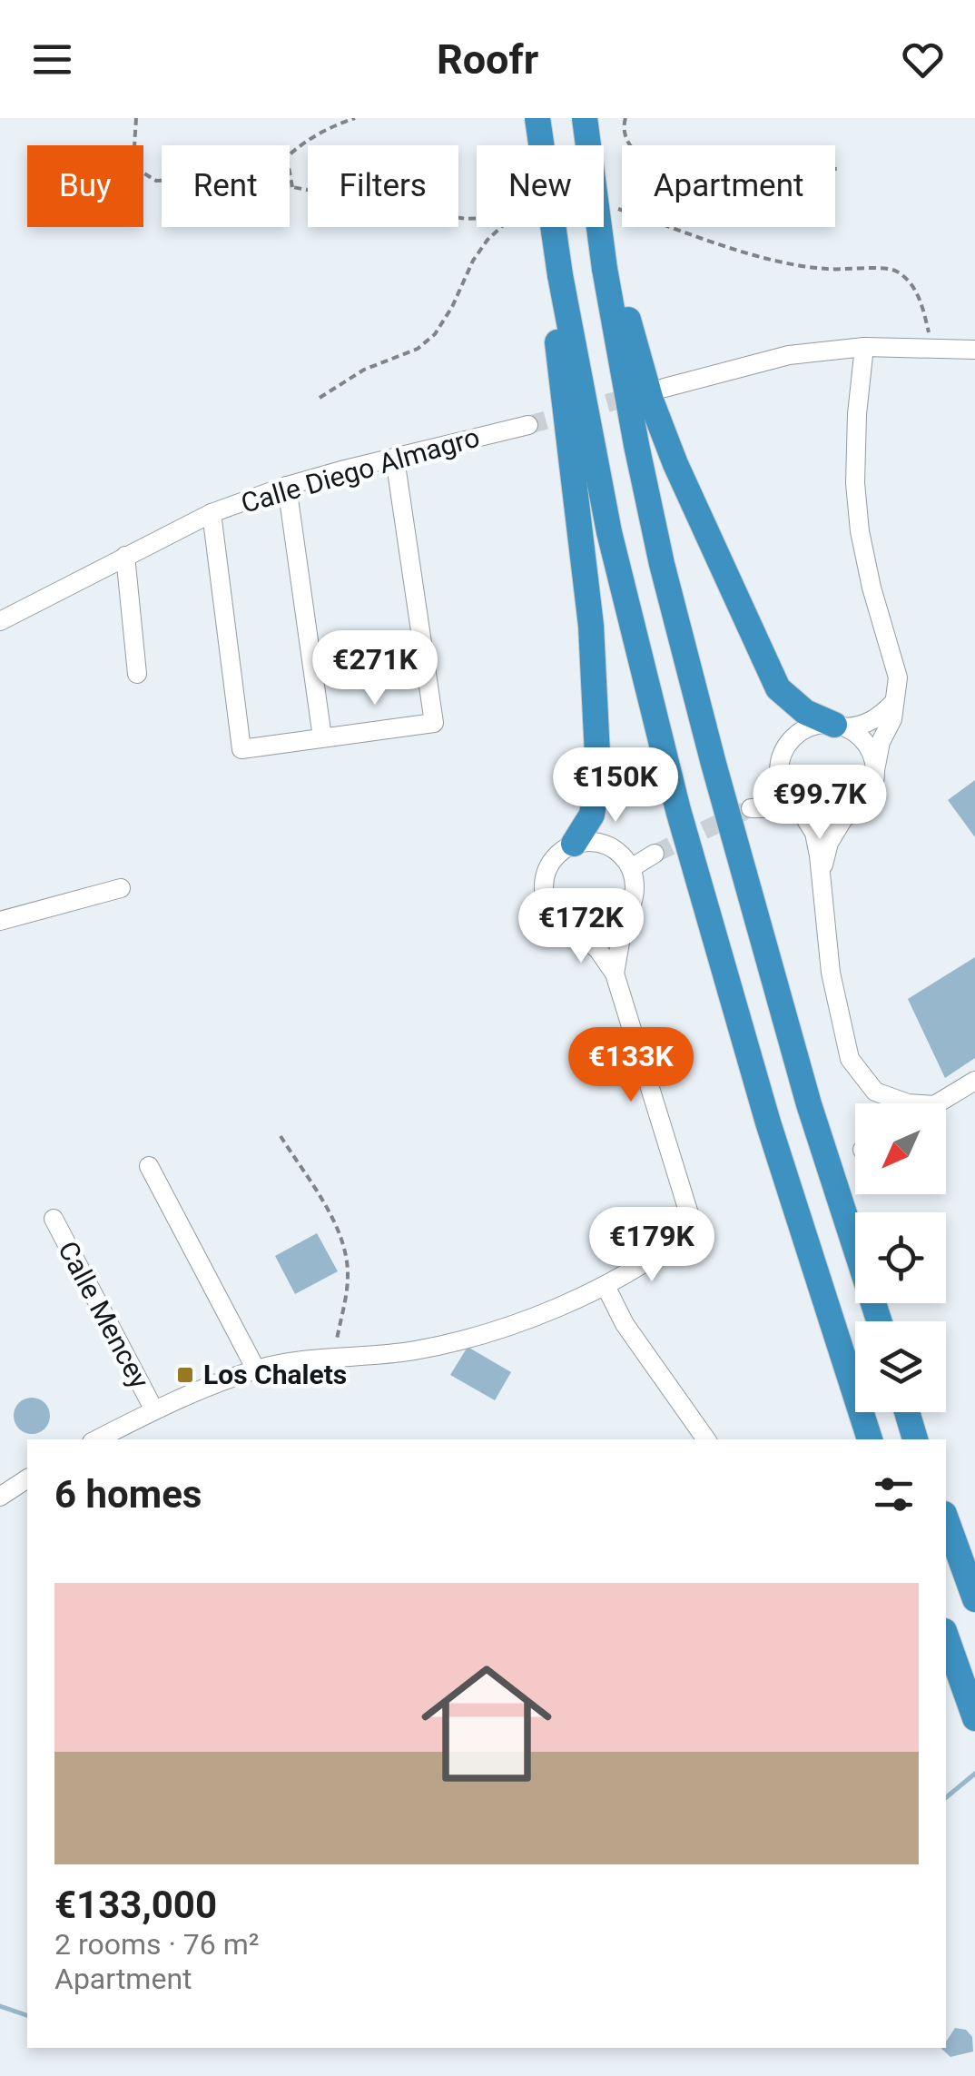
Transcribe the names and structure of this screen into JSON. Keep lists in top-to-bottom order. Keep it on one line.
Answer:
{"streets":{"street":["Calle Diego Almagro","Calle Mencey"]},"places":{"transit":["Los Chalets"]},"north":"bottom left","page":{"header":"Roofr","chip":["Buy","Rent","Filters","New","Apartment"],"price":["€271K","€150K","€99.7K","€172K","€133K","€179K"],"heading":"6 homes","list":[{"name":"€133,000","note":"2 rooms · 76 m² · Apartment"}]}}
